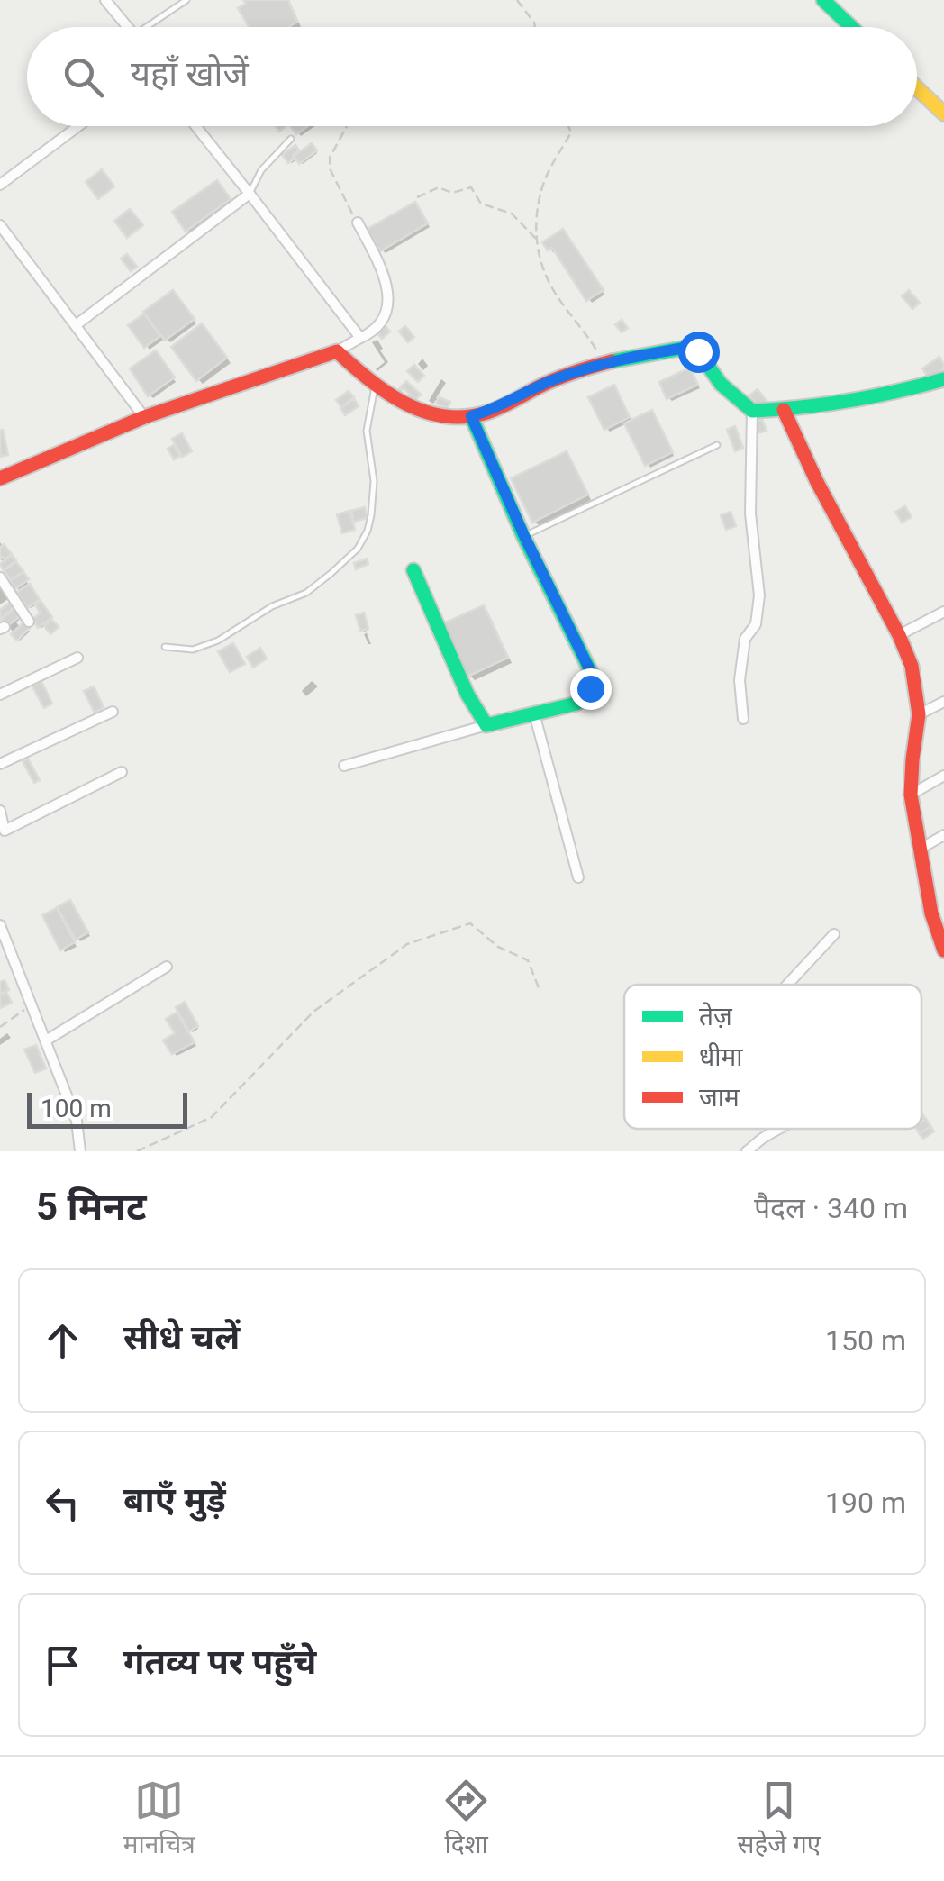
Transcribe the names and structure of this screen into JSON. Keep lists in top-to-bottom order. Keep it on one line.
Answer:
{"legend":["तेज़","धीमा","जाम"],"scale_bar":"100 m","page":{"search":"यहाँ खोजें","scale":"100 m","heading":["5 मिनट","पैदल · 340 m"],"list":[["सीधे चलें","150 m"],["बाएँ मुड़ें","190 m"],"गंतव्य पर पहुँचे"],"nav":["मानचित्र","दिशा","सहेजे गए"]}}
